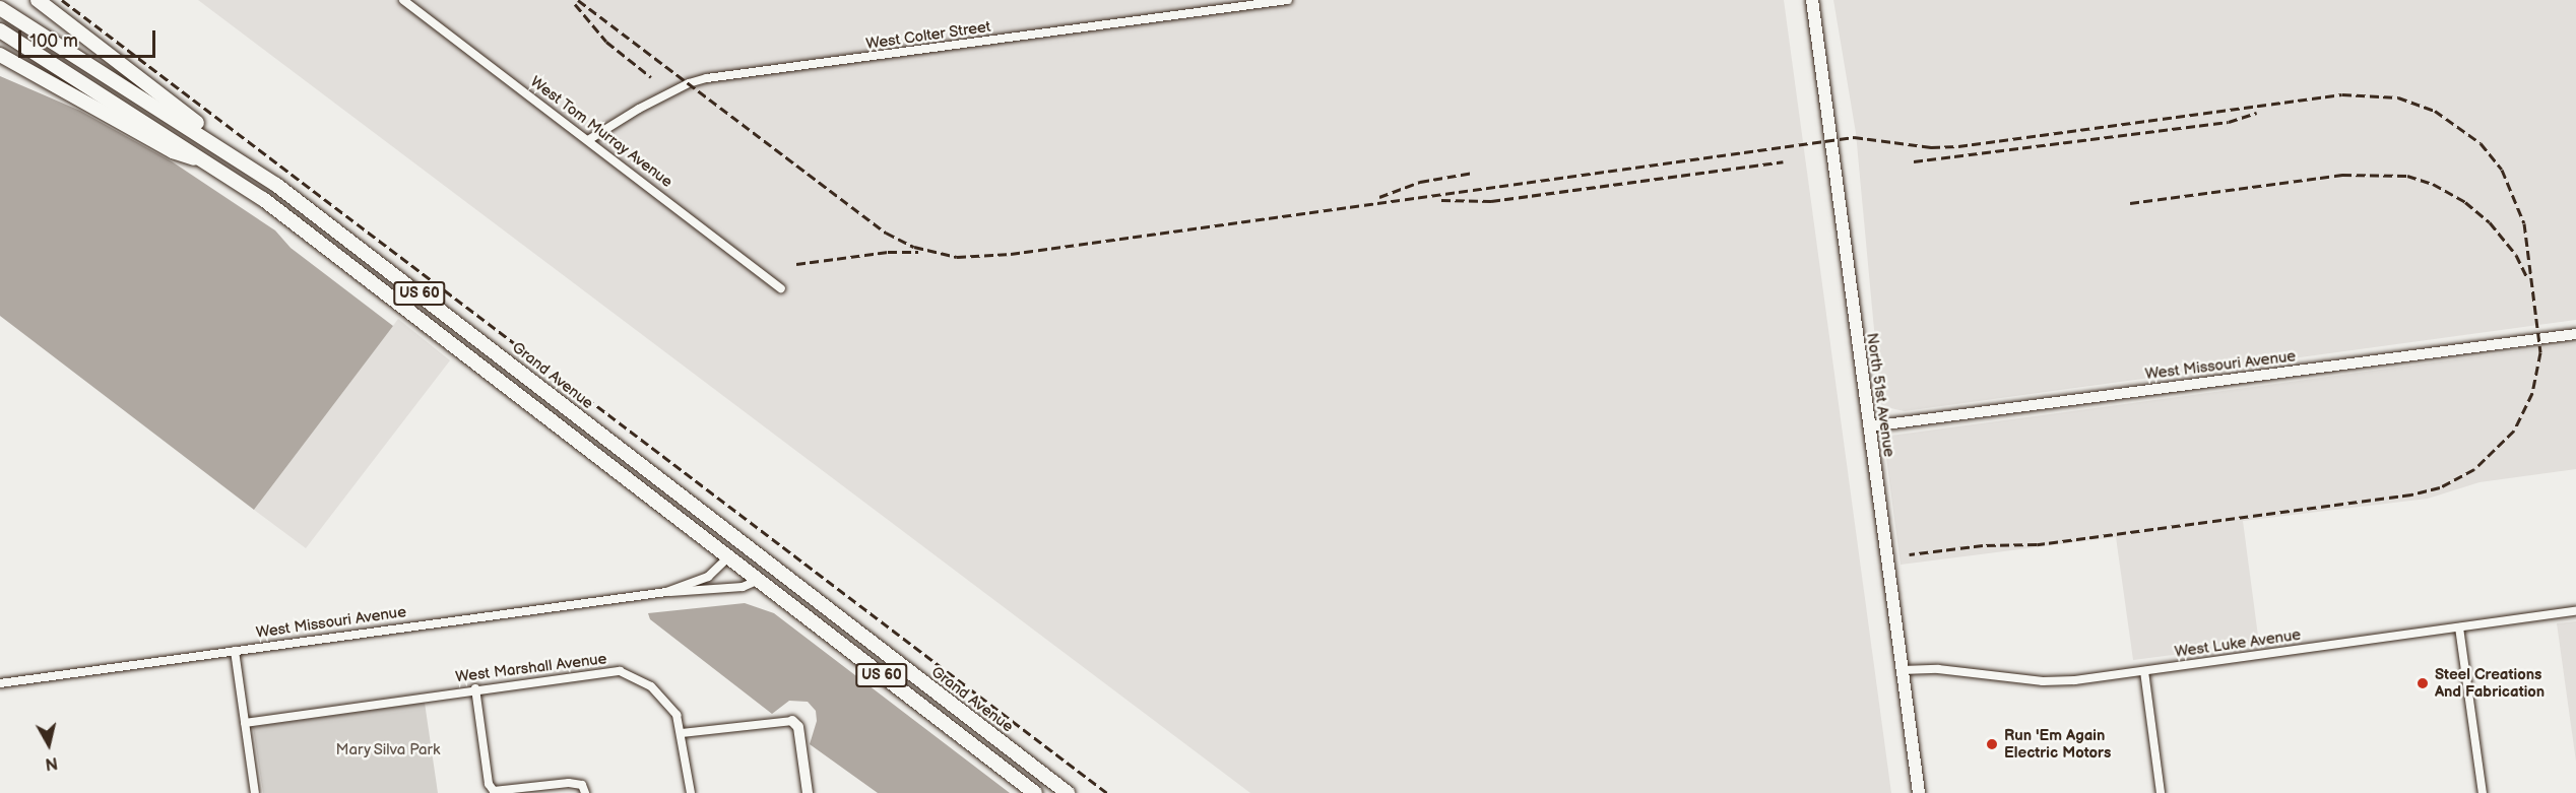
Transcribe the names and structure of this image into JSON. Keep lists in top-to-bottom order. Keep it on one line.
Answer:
{"streets":{"highway":["US 60","Grand Avenue"],"main road":["North 51st Avenue"],"street":["West Colter Street","West Tom Murray Avenue","West Missouri Avenue","West Luke Avenue","West Marshall Avenue"]},"crossings":[["West Colter Street","West Tom Murray Avenue"],["US 60","West Missouri Avenue"],["West Missouri Avenue","North 51st Avenue"],["North 51st Avenue","West Luke Avenue"]],"parks":["Mary Silva Park"],"places":["Steel Creations And Fabrication","Run 'Em Again Electric Motors"],"scale_bar":"100 m","north":"bottom"}
